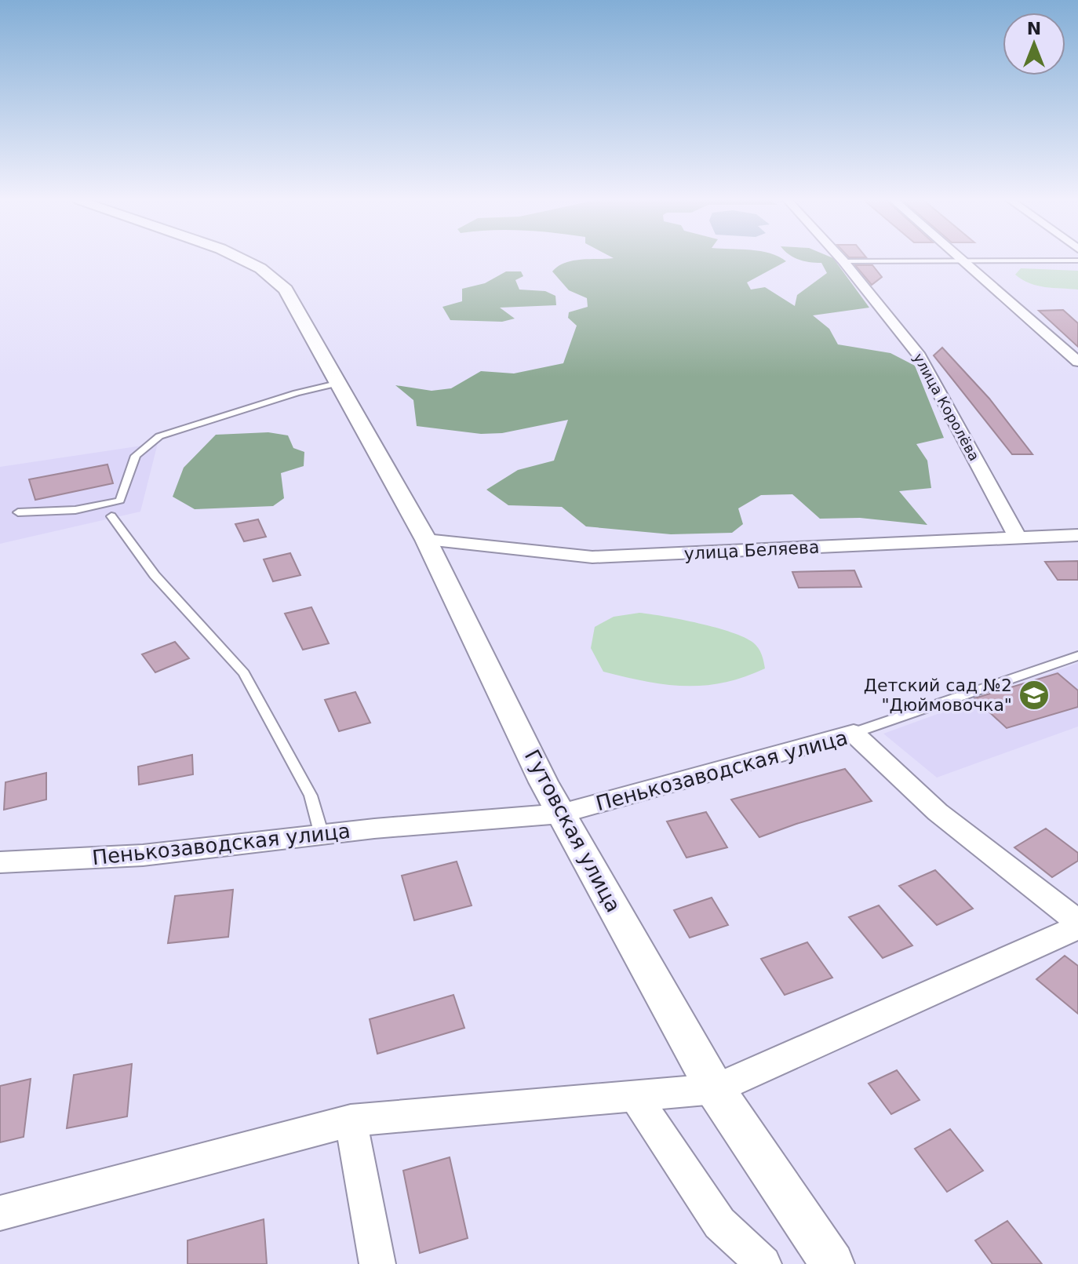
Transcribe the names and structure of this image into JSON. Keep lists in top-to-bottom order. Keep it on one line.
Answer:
{"streets":{"street":["улица Королёва","улица Беляева","Пенькозаводская улица","Гутовская улица"]},"crossings":[["улица Королёва","улица Беляева"],["улица Беляева","Гутовская улица"],["Пенькозаводская улица","Гутовская улица"]],"places":{"school or university":["Детский сад №2 \"Дюймовочка\""]},"north":"top"}
